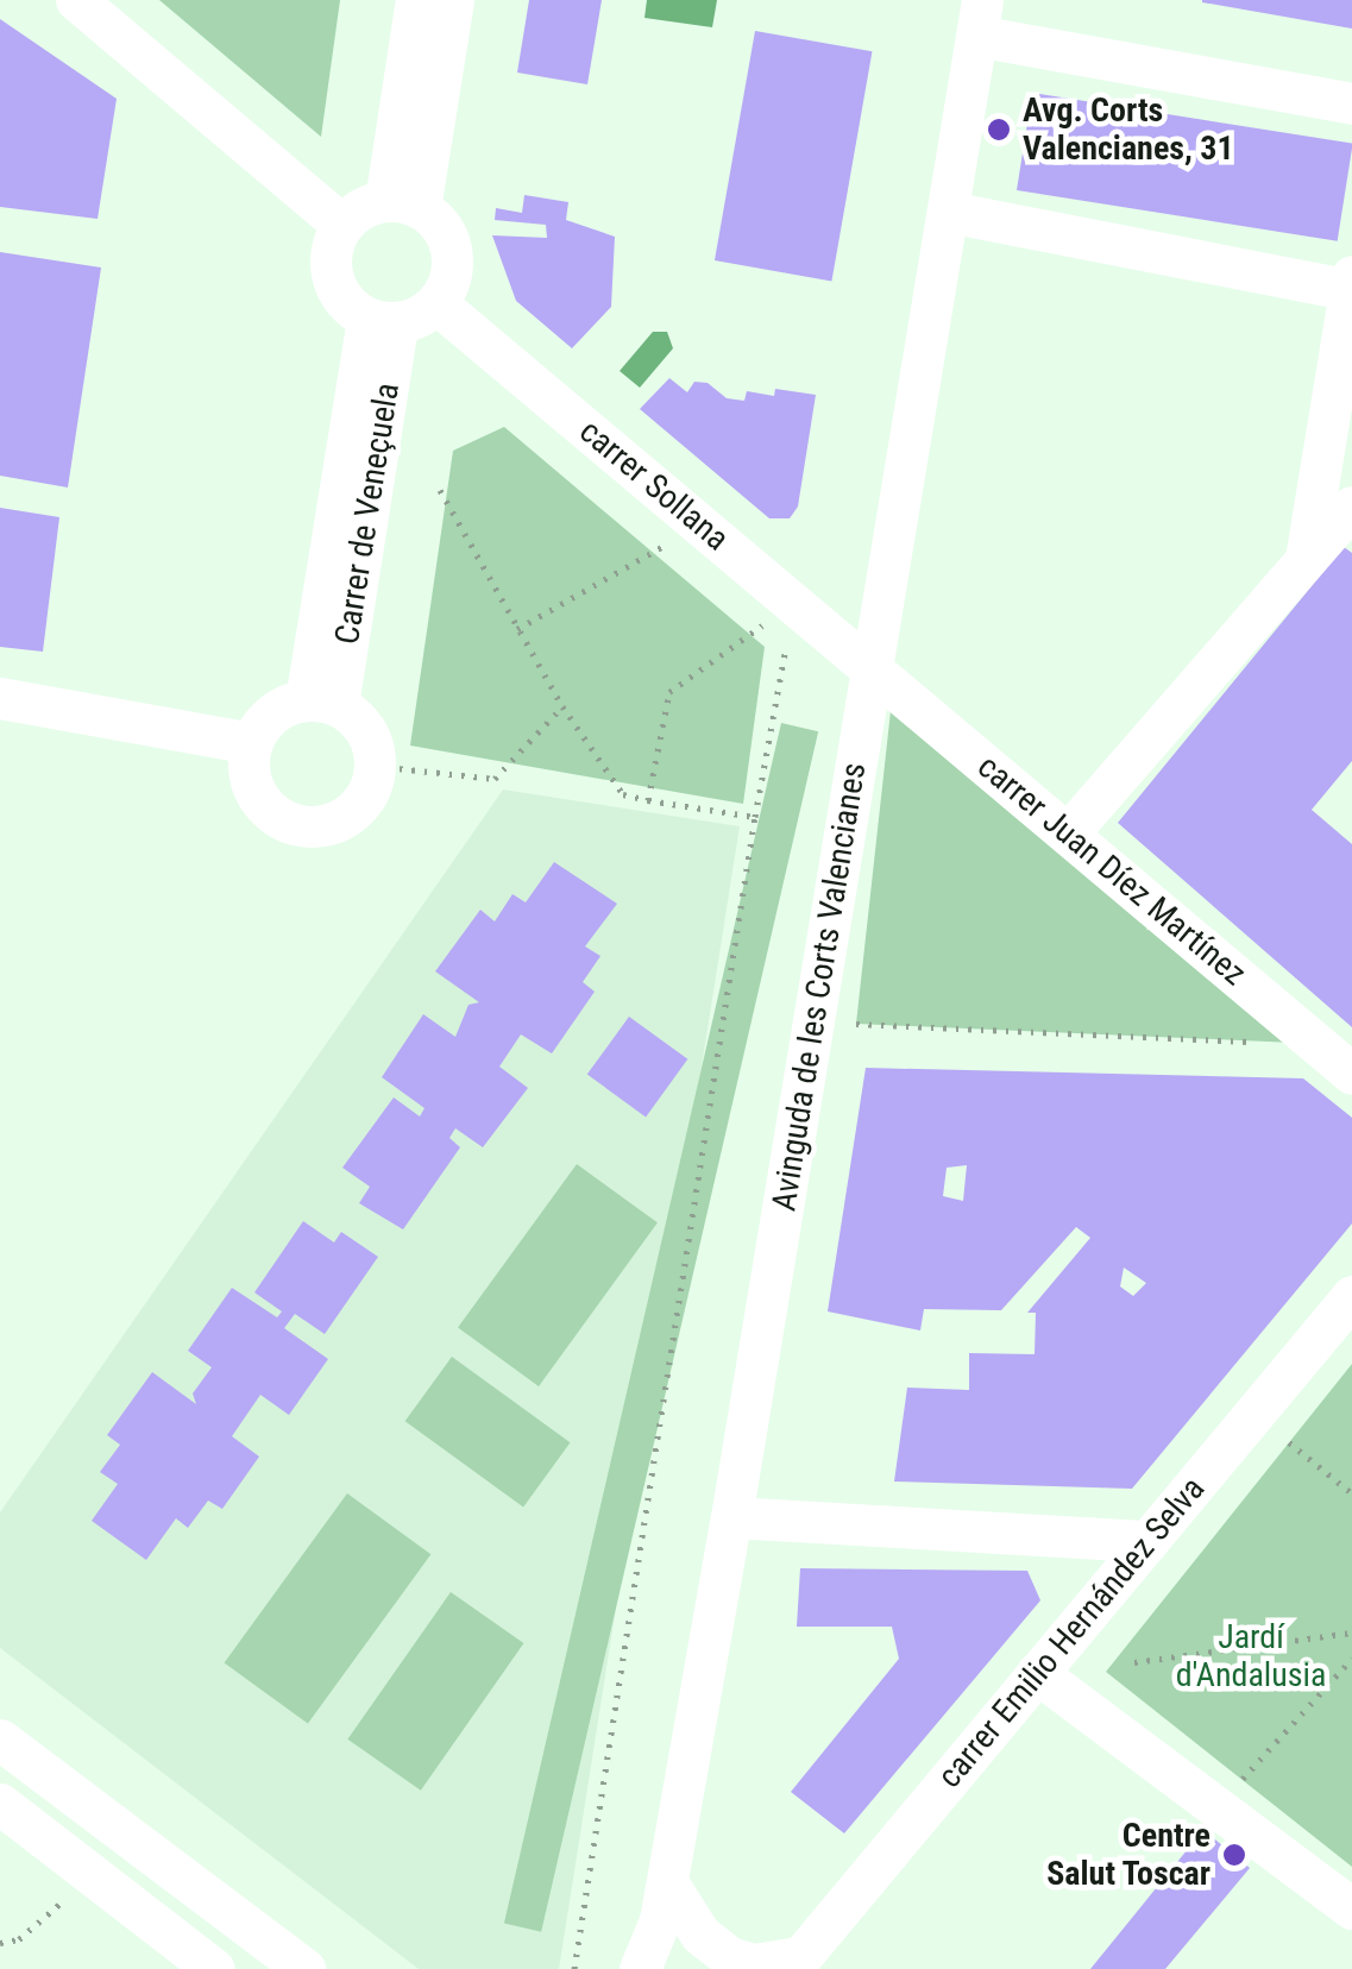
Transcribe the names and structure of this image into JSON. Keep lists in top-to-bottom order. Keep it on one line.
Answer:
{"streets":{"street":["carrer Sollana","Carrer de Veneçuela","carrer Juan Díez Martínez","Avinguda de les Corts Valencianes","carrer Emilio Hernández Selva"]},"crossings":[["carrer Sollana","Carrer de Veneçuela"],["carrer Sollana","carrer Juan Díez Martínez"],["carrer Sollana","Avinguda de les Corts Valencianes"],["carrer Juan Díez Martínez","Avinguda de les Corts Valencianes"]],"parks":["Jardí d'Andalusia"],"places":["Avg. Corts Valencianes, 31","Centre Salut Toscar"]}
